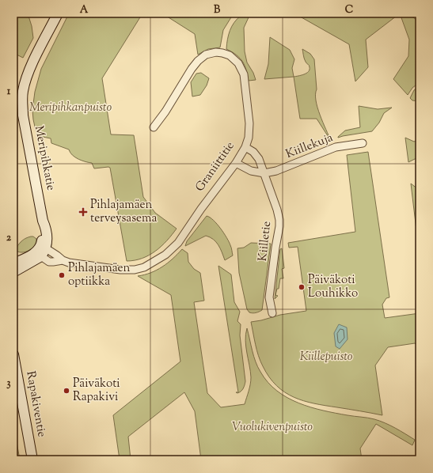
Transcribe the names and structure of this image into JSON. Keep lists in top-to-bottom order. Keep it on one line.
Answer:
{"streets":{"main road":["Meripihkatie","Rapakiventie"],"street":["Kiillekuja","Graniittitie","Kiilletie"]},"crossings":[["Kiillekuja","Kiilletie"],["Meripihkatie","Graniittitie"],["Graniittitie","Kiilletie"]],"parks":["Meripihkanpuisto","Kiillepuisto","Vuolukivenpuisto"],"places":{"health":["Pihlajamäen terveysasema"],"other":["Pihlajamäen optiikka","Päiväkoti Louhikko","Päiväkoti Rapakivi"]},"grid":{"columns":["A","B","C"],"rows":["1","2","3"]}}
